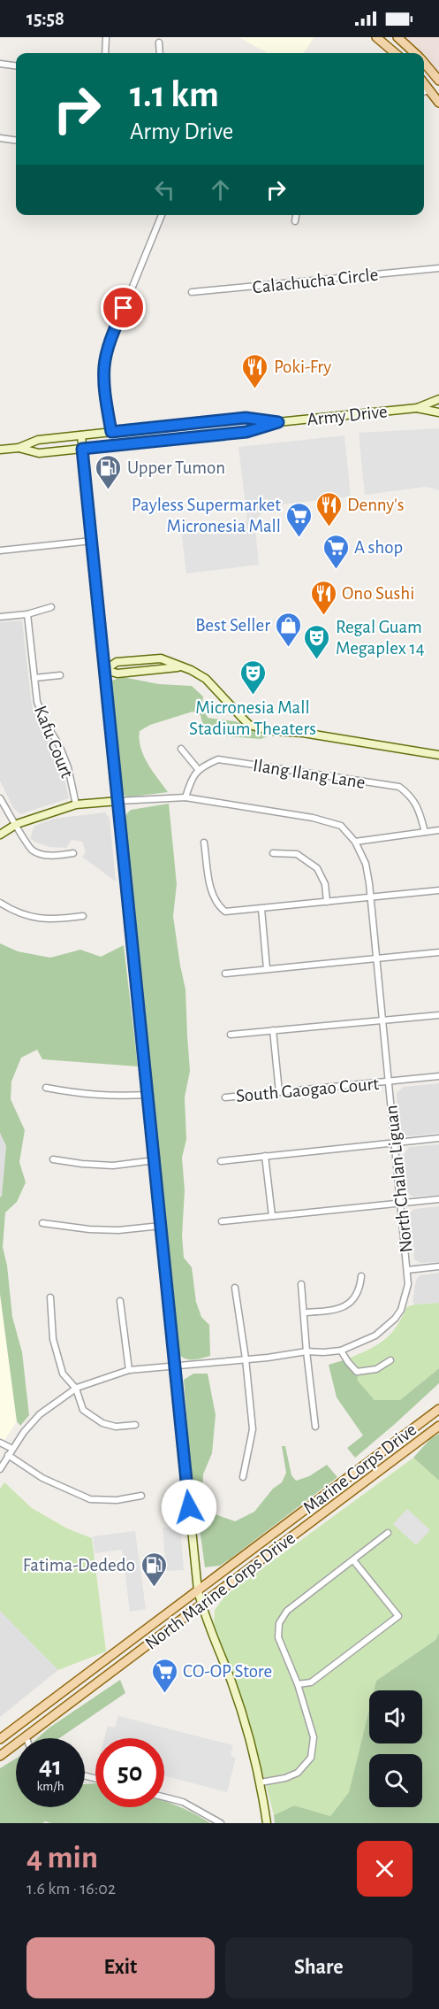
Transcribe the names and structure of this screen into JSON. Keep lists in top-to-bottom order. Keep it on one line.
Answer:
{"streets":{"main road":["Army Drive","Marine Corps Drive","North Marine Corps Drive"],"street":["Calachucha Circle","Kafu Court","Ilang Ilang Lane","South Gaogao Court","North Chalan Liguan"]},"crossings":[["South Gaogao Court","North Chalan Liguan"]],"places":{"restaurant":["Poki-Fry","Denny's","Ono Sushi"],"fuel station":["Upper Tumon","Fatima-Dededo"],"supermarket":["Payless Supermarket Micronesia Mall","A shop","CO-OP Store"],"shop":["Best Seller"],"theatre":["Regal Guam Megaplex 14","Micronesia Mall Stadium Theaters"]},"page":{"status":"15:58","turn":["1.1 km","Army Drive"],"speed":"41 km/h","limit":"50","heading":["4 min","1.6 km · 16:02"],"buttons":["Exit","Share"]}}
